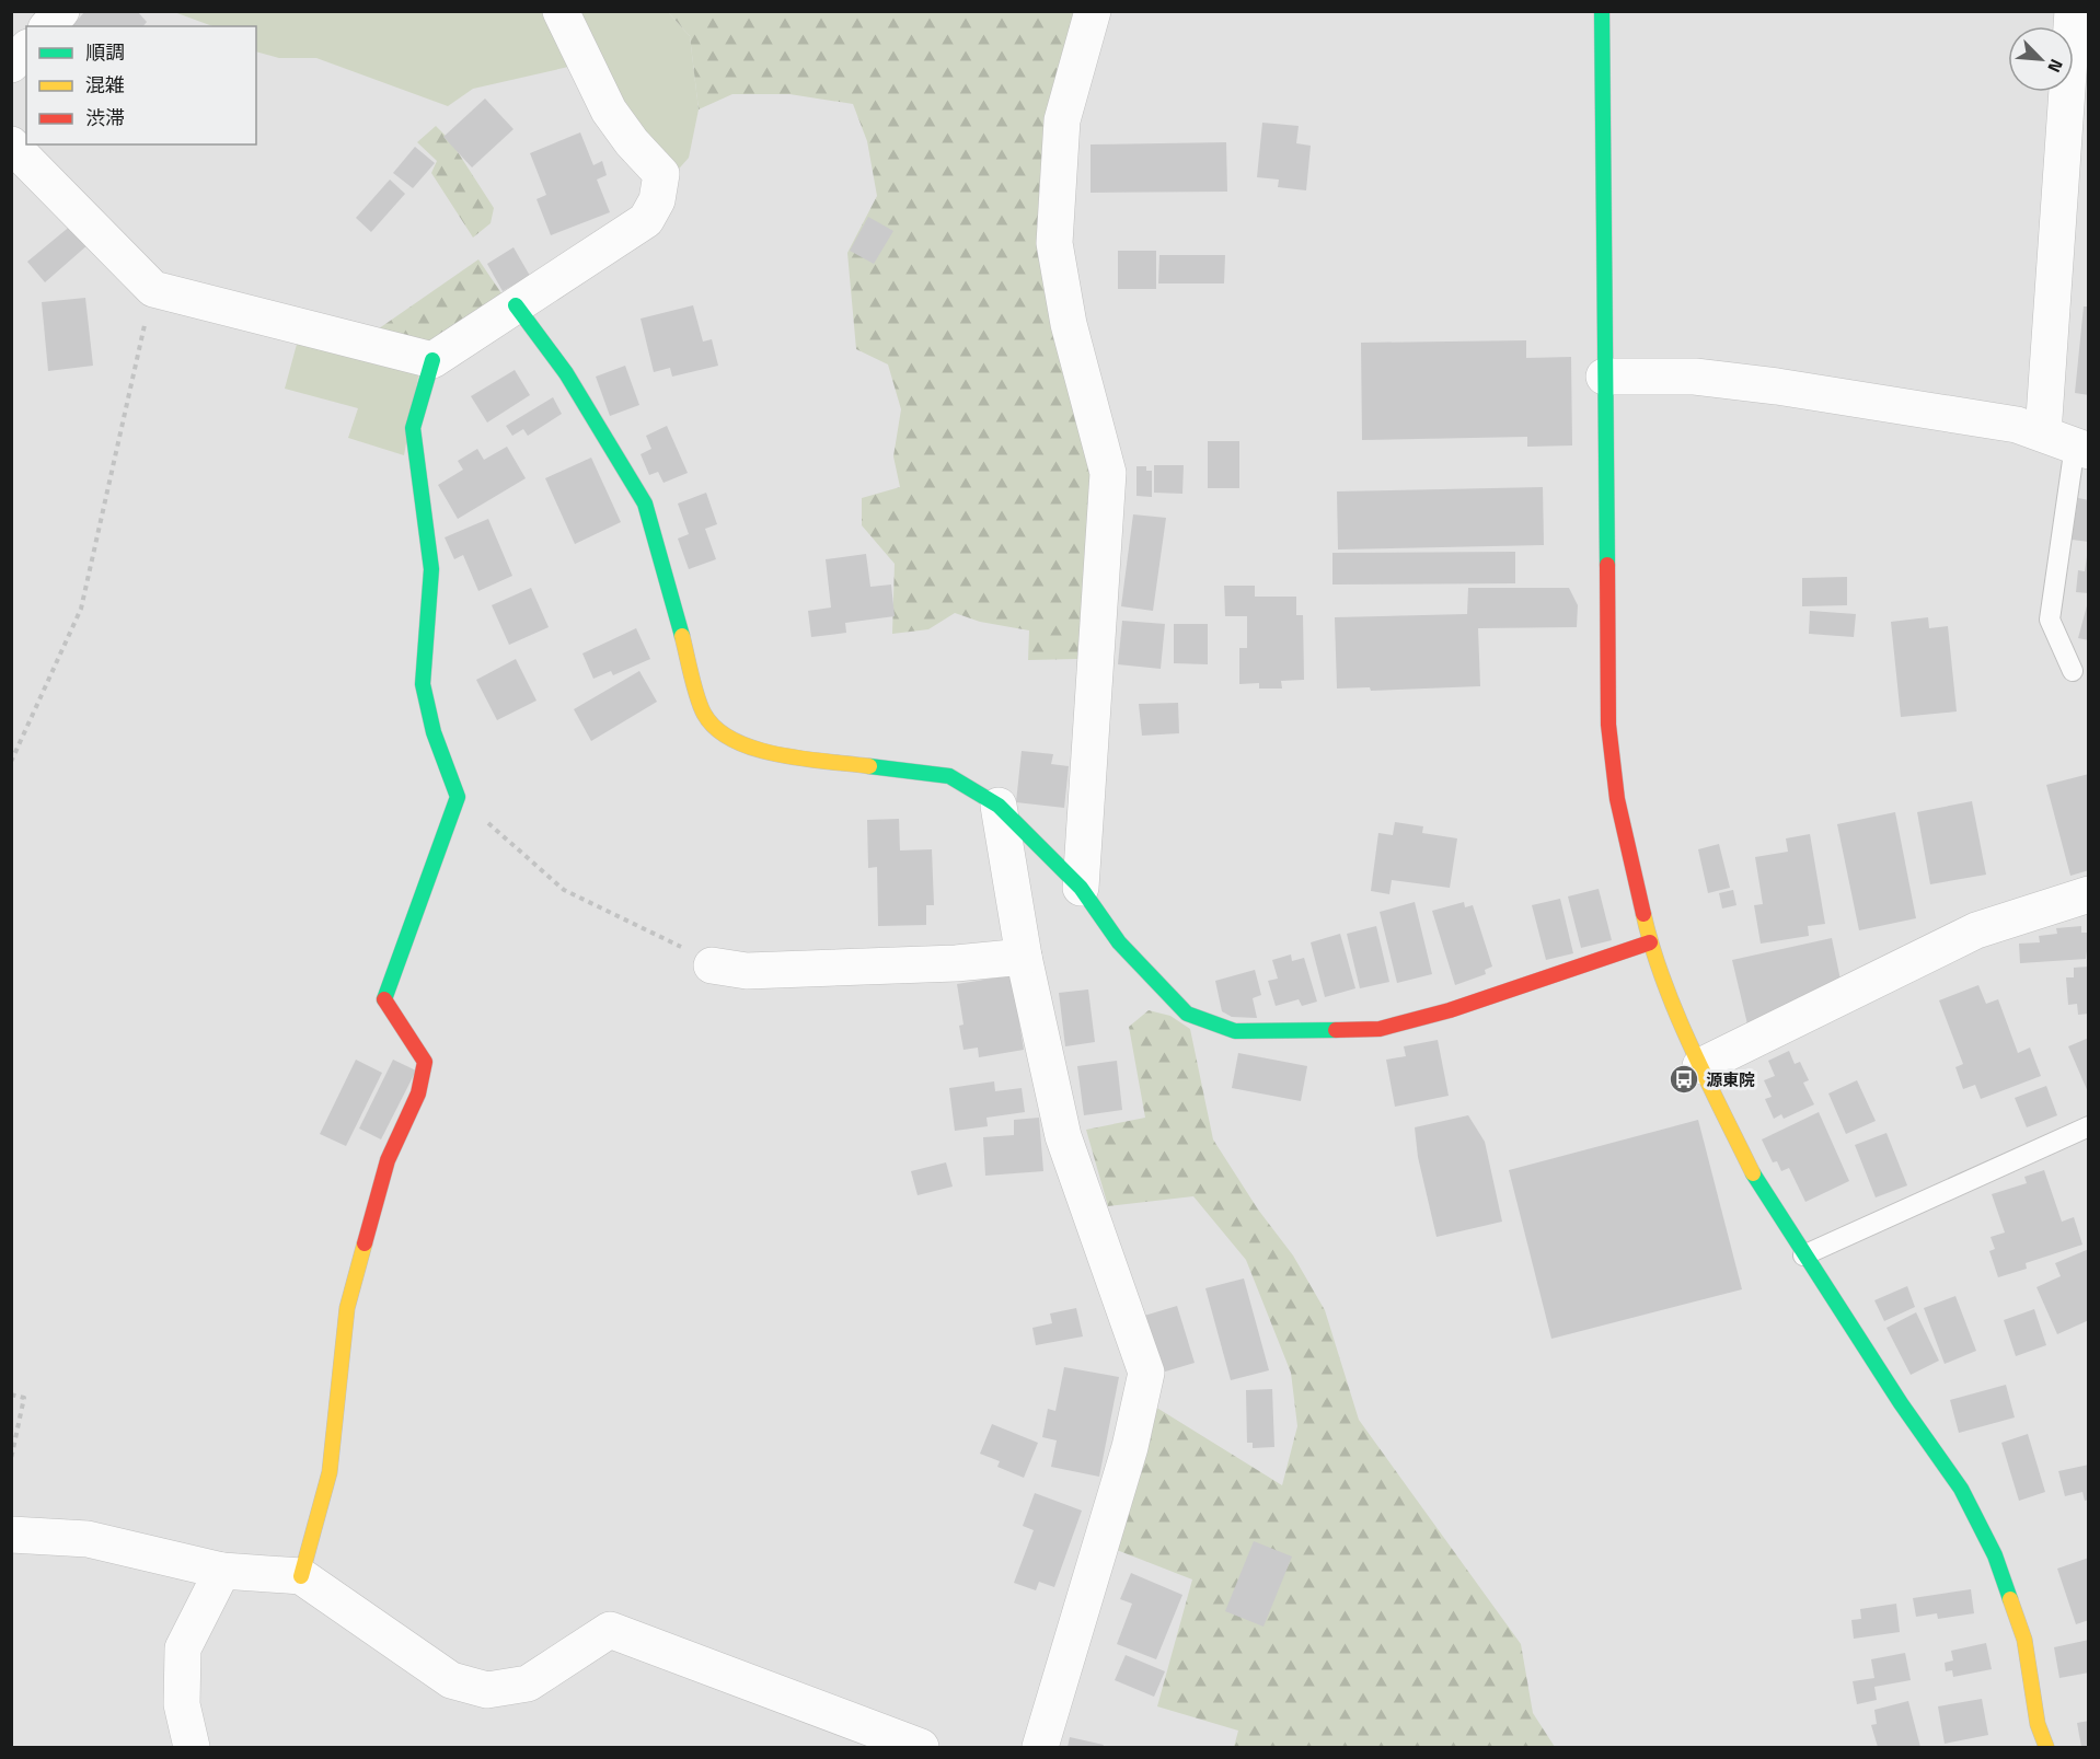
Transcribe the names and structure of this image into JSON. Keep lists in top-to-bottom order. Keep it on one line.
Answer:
{"places":{"bus stop":["源東院"]},"legend":["順調","混雑","渋滞"],"north":"bottom right"}
